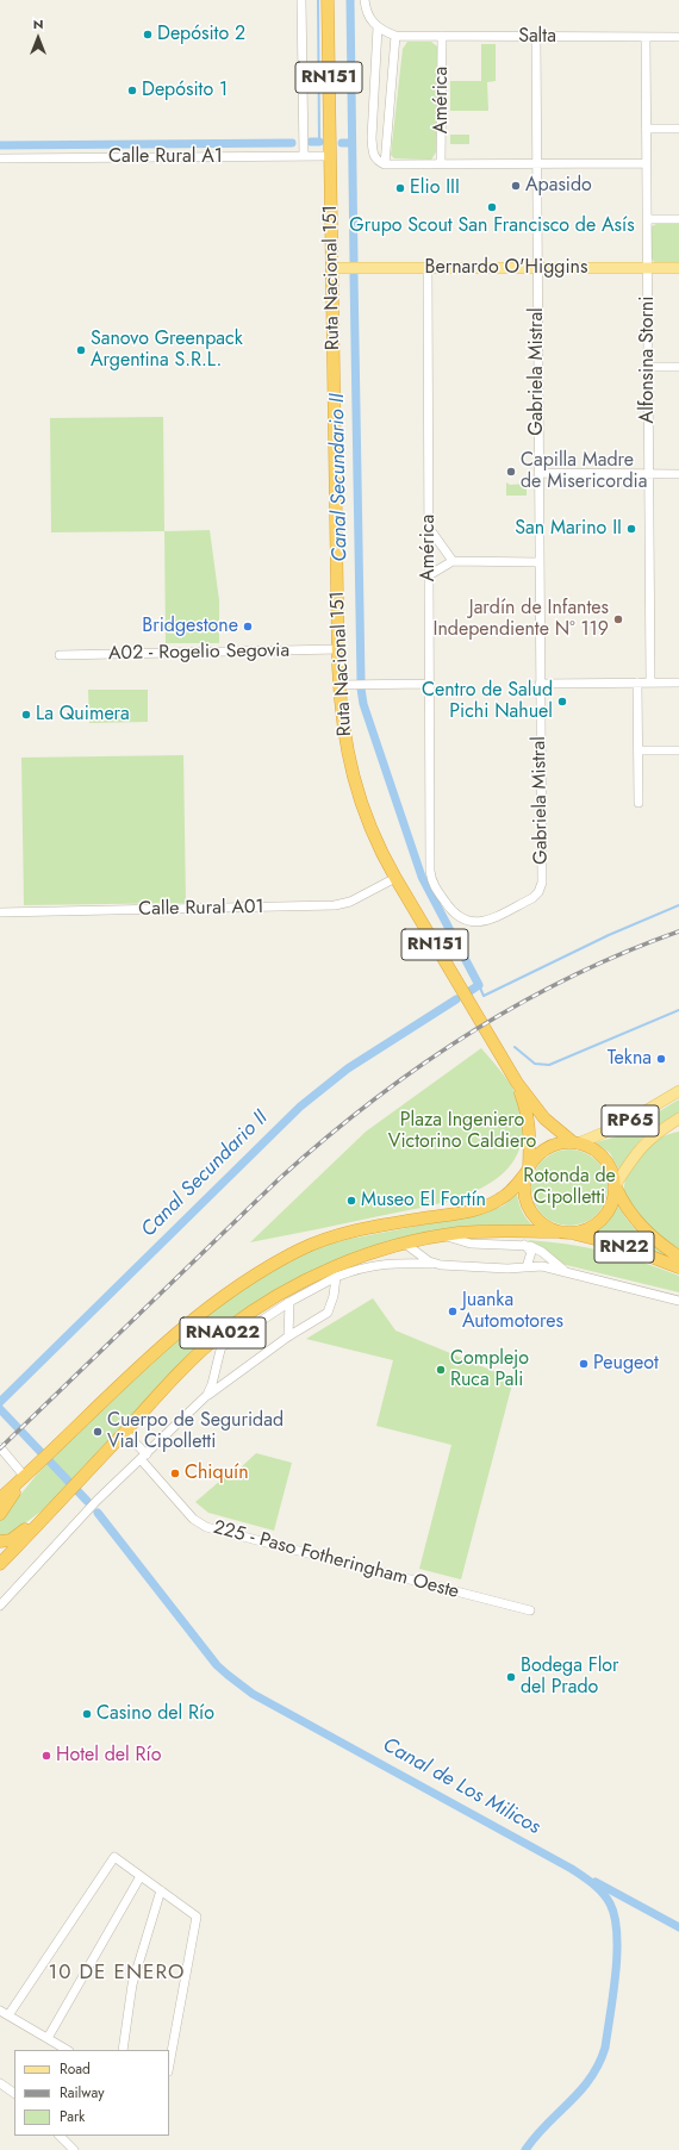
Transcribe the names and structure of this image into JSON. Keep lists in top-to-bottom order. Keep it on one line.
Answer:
{"streets":{"highway":["RN151","Ruta Nacional 151","RN22","RNA022"],"main road":["Bernardo O'Higgins","RP65"],"street":["Salta","América","Calle Rural A1","Alfonsina Storni","Gabriela Mistral","A02 - Rogelio Segovia","Calle Rural A01","225 - Paso Fotheringham Oeste"]},"crossings":[["Salta","América"],["Salta","Alfonsina Storni"],["Salta","Gabriela Mistral"],["América","Bernardo O'Higgins"],["América","Gabriela Mistral"],["Calle Rural A1","Ruta Nacional 151"],["Bernardo O'Higgins","Ruta Nacional 151"],["Bernardo O'Higgins","Alfonsina Storni"],["Bernardo O'Higgins","Gabriela Mistral"],["Ruta Nacional 151","A02 - Rogelio Segovia"],["Ruta Nacional 151","Calle Rural A01"],["Ruta Nacional 151","RP65"],["Ruta Nacional 151","RN22"],["Ruta Nacional 151","RNA022"],["RP65","RN22"],["RP65","RNA022"],["RN22","RNA022"],["RNA022","225 - Paso Fotheringham Oeste"]],"districts":["10 DE ENERO"],"water":["Canal Secundario II","Canal de Los Milicos"],"parks":["Plaza Ingeniero Victorino Caldiero","Rotonda de Cipolletti"],"places":["Depósito 2","Depósito 1","Apasido","Elio III","Grupo Scout San Francisco de Asís","Sanovo Greenpack Argentina S.R.L.","Capilla Madre de Misericordia","San Marino II","Jardín de Infantes Independiente N° 119","Bridgestone","Centro de Salud Pichi Nahuel","La Quimera","Tekna","Museo El Fortín","Juanka Automotores","Peugeot","Complejo Ruca Pali","Cuerpo de Seguridad Vial Cipolletti","Chiquín","Bodega Flor del Prado","Casino del Río","Hotel del Río"],"legend":["Road","Railway","Park"],"north":"top"}
